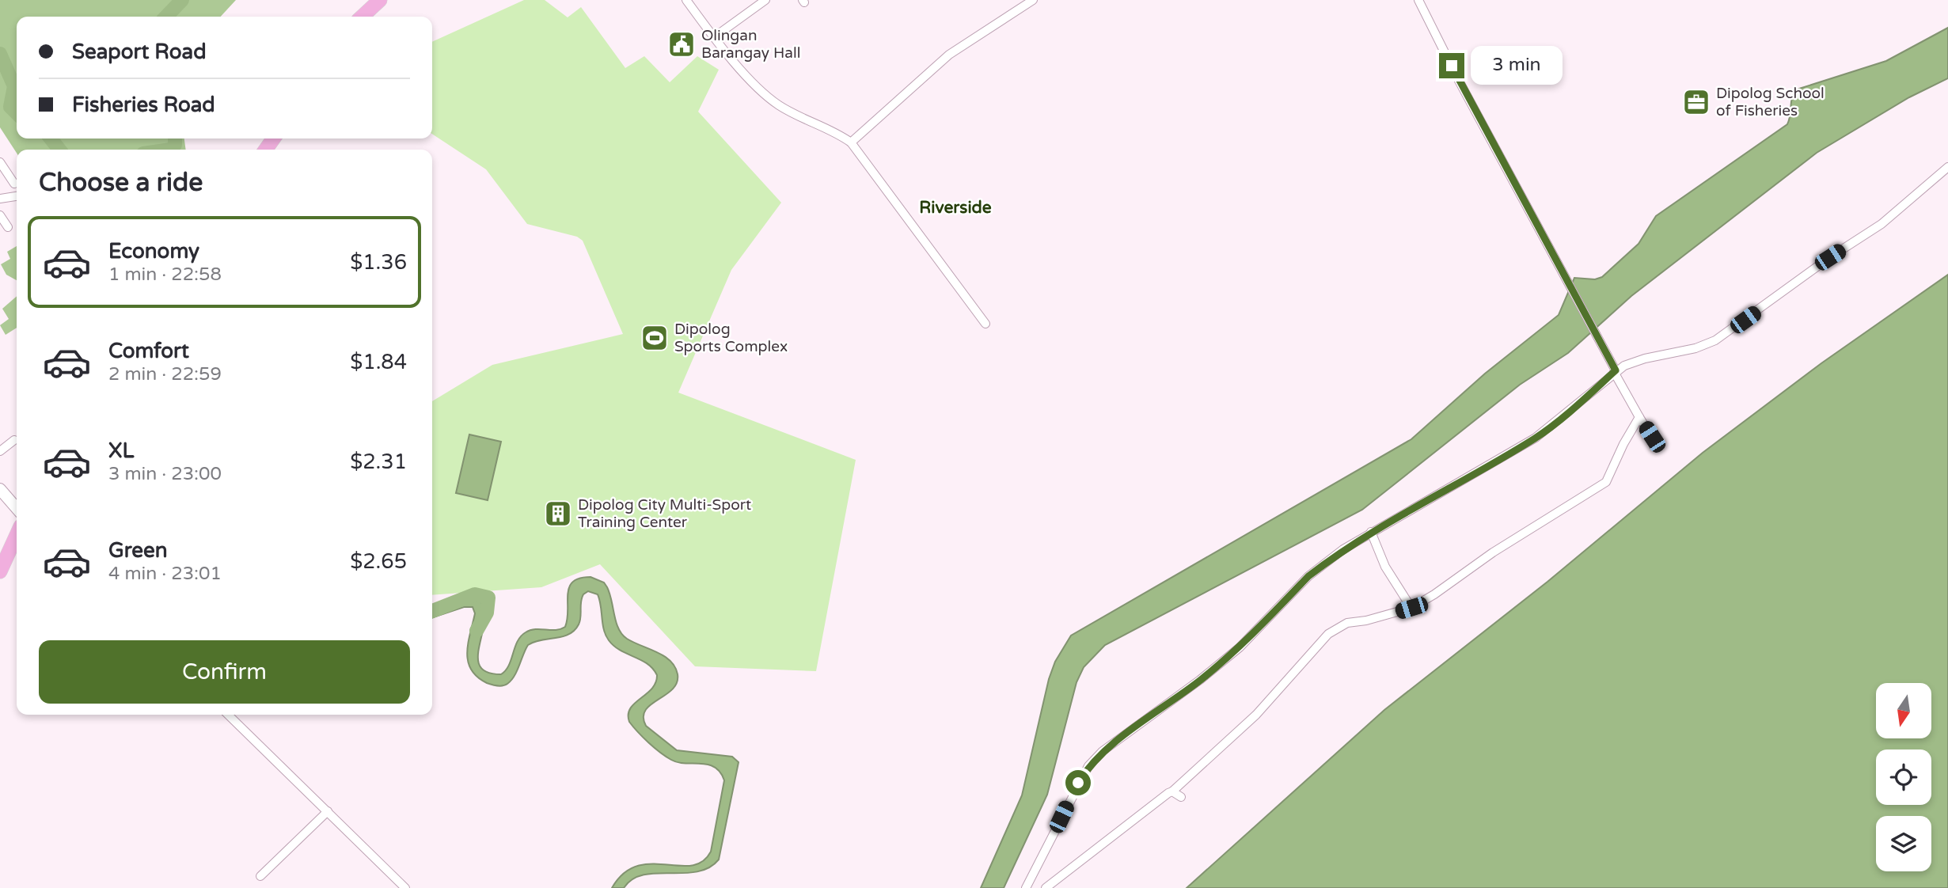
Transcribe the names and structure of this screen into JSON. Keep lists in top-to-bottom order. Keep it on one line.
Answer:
{"districts":["Riverside"],"places":{"public building":["Olingan Barangay Hall"],"office":["Dipolog School of Fisheries"],"sports":["Dipolog Sports Complex"],"building":["Dipolog City Multi-Sport Training Center"]},"north":"bottom","page":{"banner":["Seaport Road","Fisheries Road"],"bubble":"3 min","heading":"Choose a ride","list":[{"name":"Economy","note":"1 min · 22:58","value":"$1.36"},{"name":"Comfort","note":"2 min · 22:59","value":"$1.84"},{"name":"XL","note":"3 min · 23:00","value":"$2.31"},{"name":"Green","note":"4 min · 23:01","value":"$2.65"}],"buttons":"Confirm"}}
